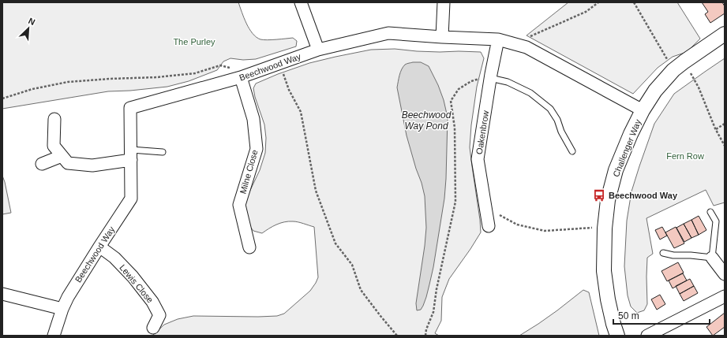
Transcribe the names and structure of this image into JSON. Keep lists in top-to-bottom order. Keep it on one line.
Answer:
{"streets":{"street":["Beechwood Way","Oakenbrow","Challenger Way","Milne Close","Lewis Close"]},"crossings":[["Beechwood Way","Oakenbrow"],["Beechwood Way","Challenger Way"],["Beechwood Way","Milne Close"],["Beechwood Way","Lewis Close"]],"water":["Beechwood Way Pond"],"parks":["The Purley","Fern Row"],"places":{"bus stop":["Beechwood Way"]},"scale_bar":"50 m","north":"top right"}
